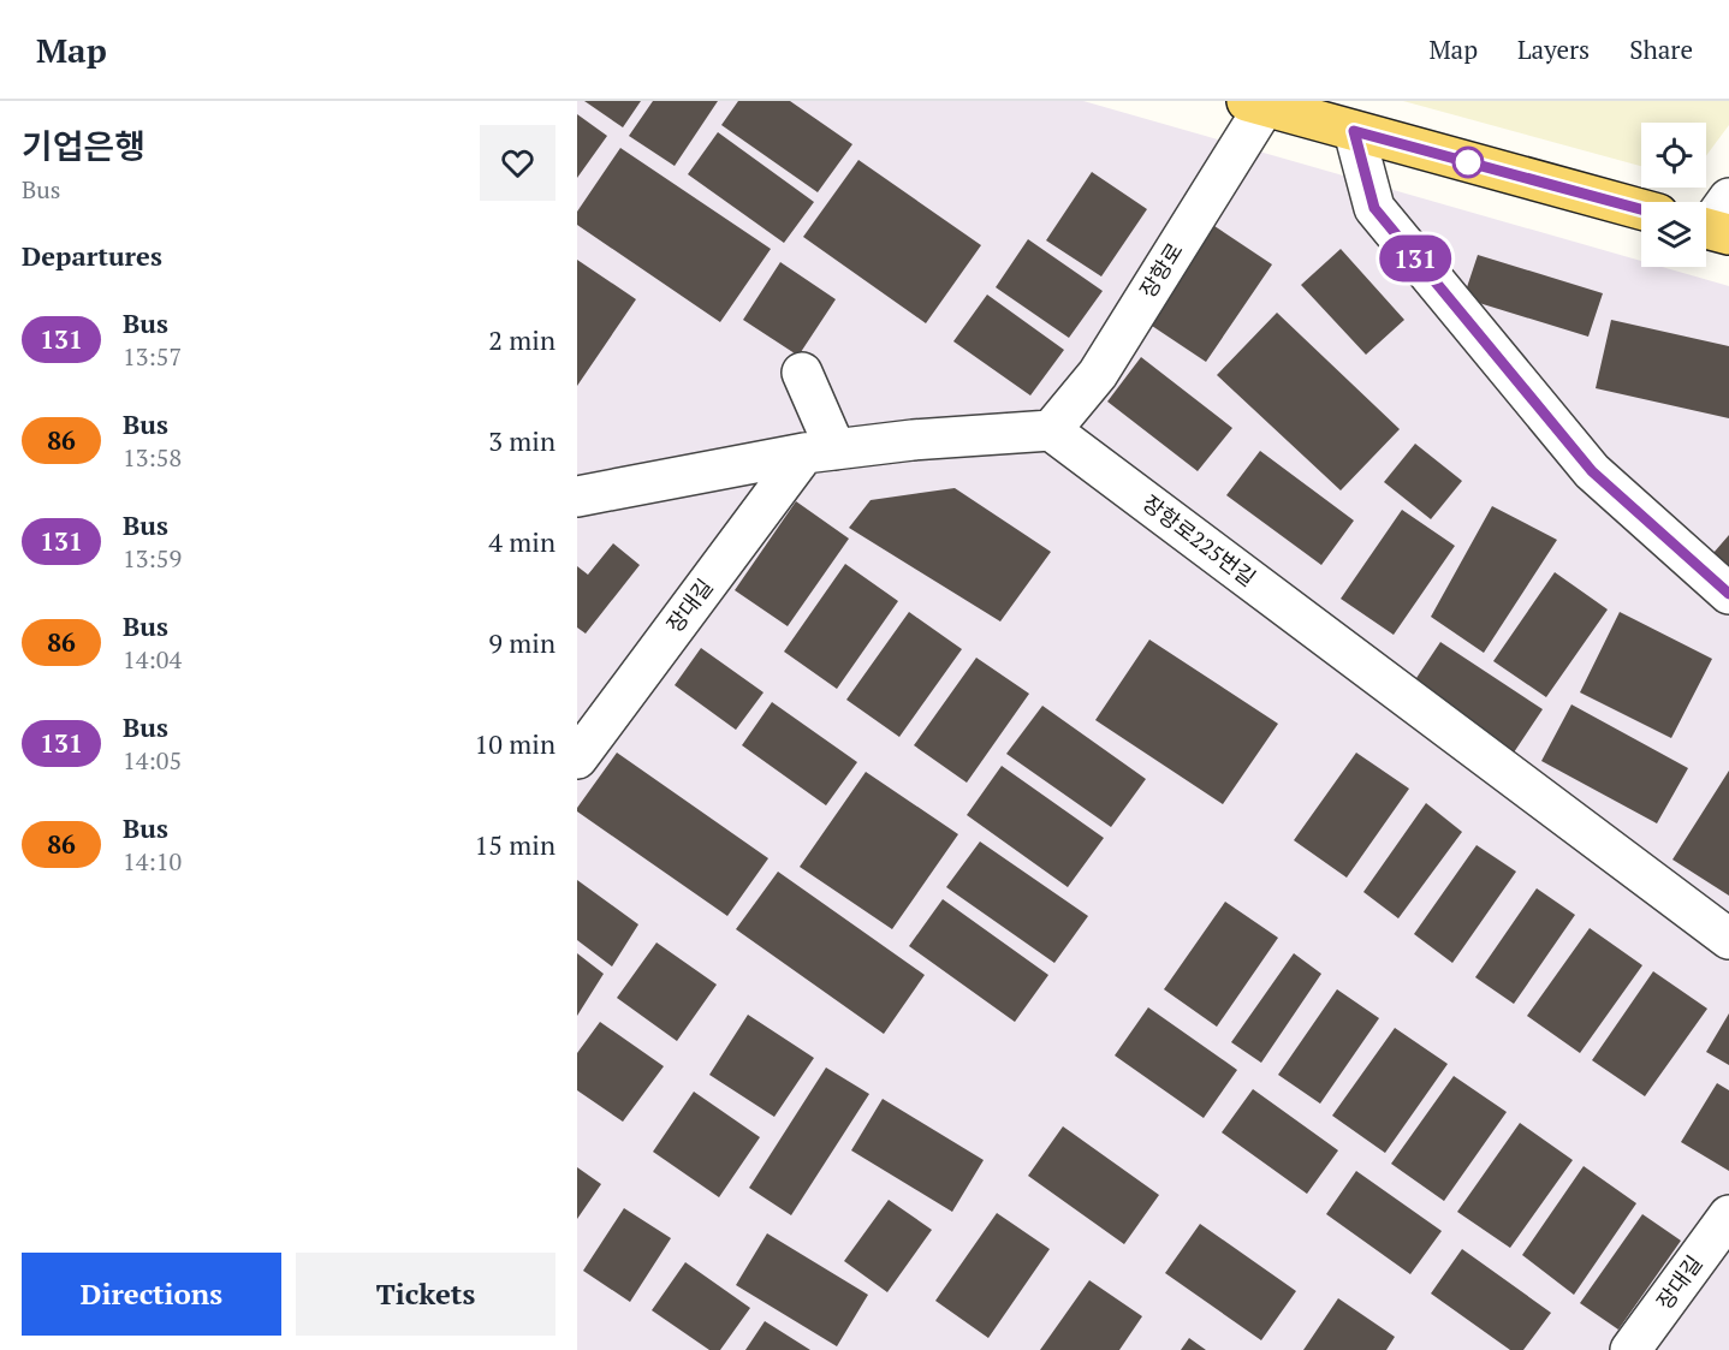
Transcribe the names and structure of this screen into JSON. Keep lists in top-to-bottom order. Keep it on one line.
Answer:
{"streets":{"main road":["장항로"],"street":["장항로225번길","장대길"]},"crossings":[["장항로","장항로225번길"]],"lines":["bus line 131"],"page":{"header":"Map","nav":["Map","Layers","Share"],"heading":[["기업은행","Bus"],"Departures"],"on_map":"131","list":[{"mark":"131","name":"Bus","note":"13:57","value":"2 min"},{"mark":"86","name":"Bus","note":"13:58","value":"3 min"},{"mark":"131","name":"Bus","note":"13:59","value":"4 min"},{"mark":"86","name":"Bus","note":"14:04","value":"9 min"},{"mark":"131","name":"Bus","note":"14:05","value":"10 min"},{"mark":"86","name":"Bus","note":"14:10","value":"15 min"}],"buttons":["Directions","Tickets"]}}
